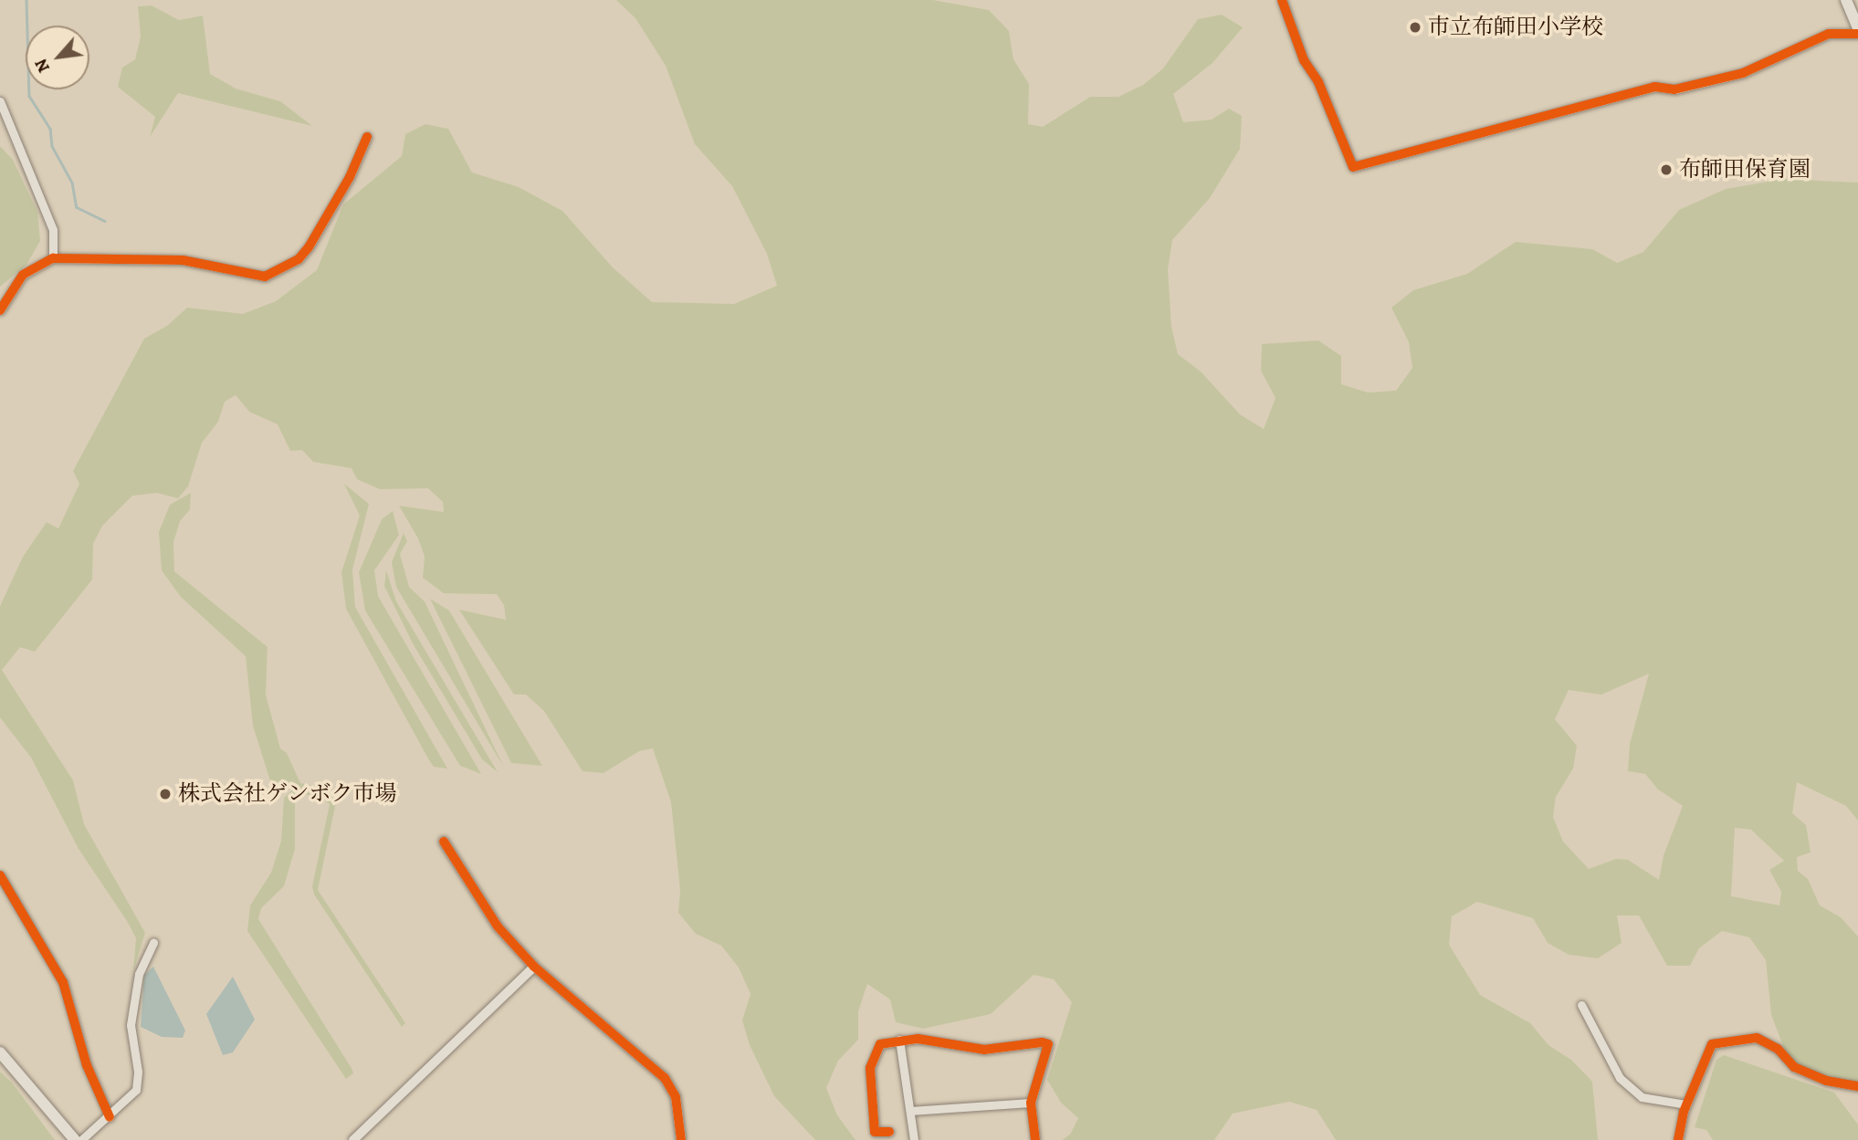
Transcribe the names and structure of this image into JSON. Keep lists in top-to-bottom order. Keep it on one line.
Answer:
{"places":["市立布師田小学校","布師田保育園","株式会社ゲンボク市場"],"north":"bottom left"}
